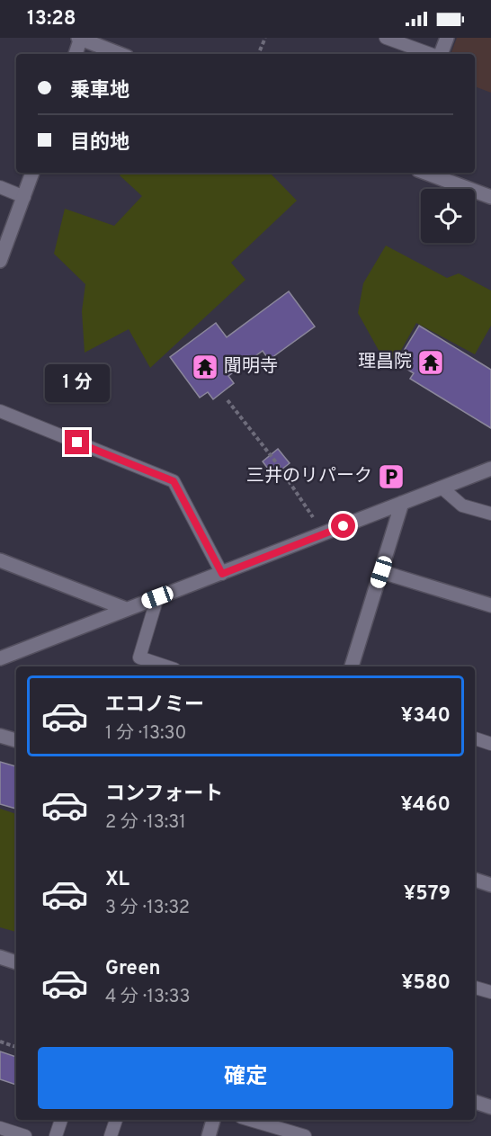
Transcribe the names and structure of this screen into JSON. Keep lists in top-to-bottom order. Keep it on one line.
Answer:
{"places":{"temple":["理昌院","聞明寺"],"parking":["三井のリパーク"]},"page":{"status":"13:28","banner":["乗車地","目的地"],"bubble":"1 分","list":[{"name":"エコノミー","note":"1 分 · 13:30","value":"¥340"},{"name":"コンフォート","note":"2 分 · 13:31","value":"¥460"},{"name":"XL","note":"3 分 · 13:32","value":"¥579"},{"name":"Green","note":"4 分 · 13:33","value":"¥580"}],"buttons":"確定"}}
